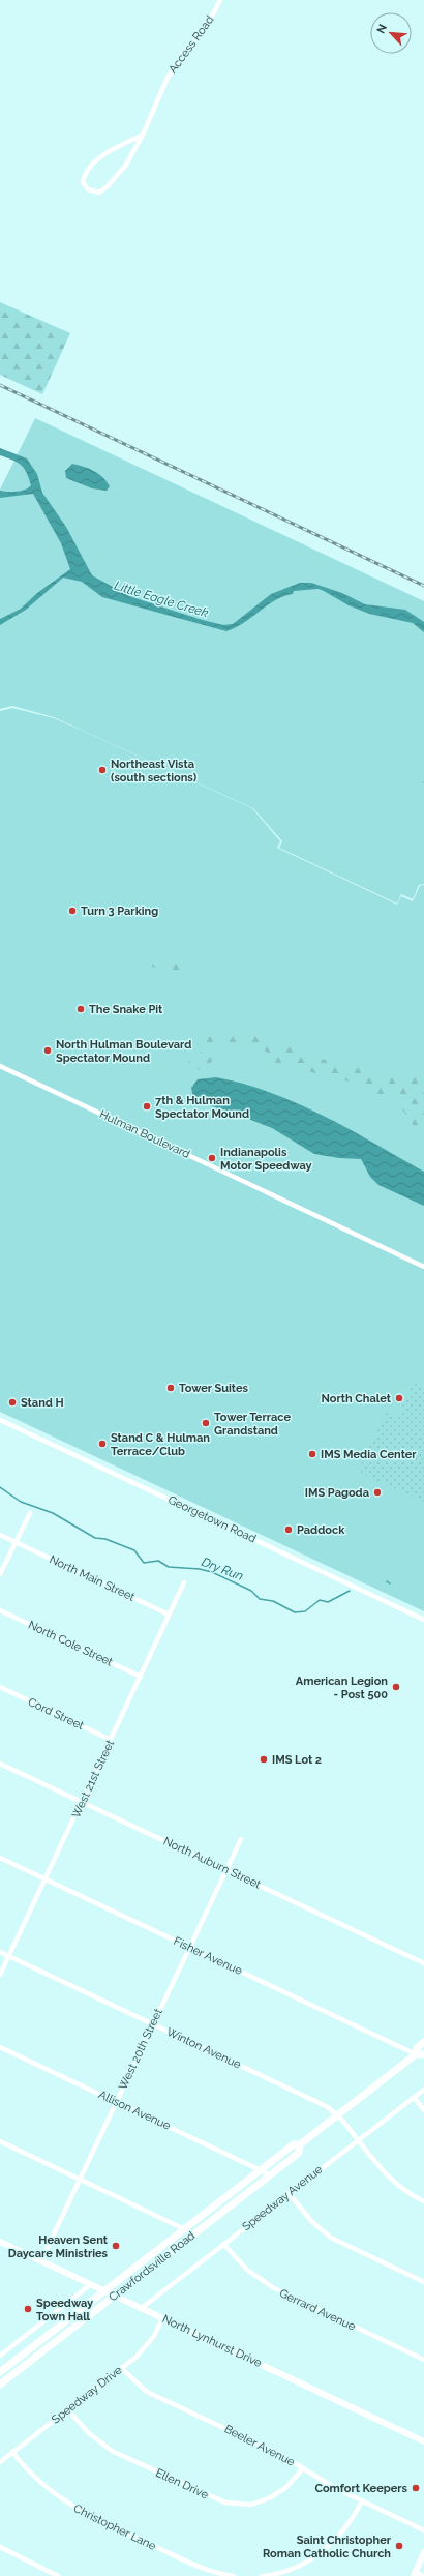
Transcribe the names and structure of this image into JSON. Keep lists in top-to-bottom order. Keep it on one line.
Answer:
{"streets":{"main road":["Crawfordsville Road","North Lynhurst Drive"],"street":["Access Road","Hulman Boulevard","Georgetown Road","North Main Street","North Cole Street","Cord Street","West 21st Street","North Auburn Street","Fisher Avenue","Winton Avenue","West 20th Street","Allison Avenue","Speedway Avenue","Gerrard Avenue","Speedway Drive","Beeler Avenue","Ellen Drive","Christopher Lane"]},"crossings":[["North Main Street","West 21st Street"],["North Cole Street","West 21st Street"],["Cord Street","West 21st Street"],["West 21st Street","North Auburn Street"],["West 21st Street","Fisher Avenue"],["West 21st Street","Winton Avenue"],["North Auburn Street","West 20th Street"],["Fisher Avenue","West 20th Street"],["Fisher Avenue","Crawfordsville Road"],["Winton Avenue","West 20th Street"],["Winton Avenue","Speedway Avenue"],["Winton Avenue","Crawfordsville Road"],["West 20th Street","Allison Avenue"],["West 20th Street","North Lynhurst Drive"],["Allison Avenue","Crawfordsville Road"],["Speedway Avenue","Gerrard Avenue"],["Speedway Avenue","North Lynhurst Drive"],["Crawfordsville Road","North Lynhurst Drive"],["North Lynhurst Drive","Speedway Drive"],["Speedway Drive","Beeler Avenue"],["Speedway Drive","Ellen Drive"],["Speedway Drive","Christopher Lane"],["Beeler Avenue","Ellen Drive"]],"water":["Little Eagle Creek","Dry Run"],"places":["Northeast Vista (south sections)","Turn 3 Parking","The Snake Pit","North Hulman Boulevard Spectator Mound","7th & Hulman Spectator Mound","Indianapolis Motor Speedway","Tower Suites","North Chalet","Stand H","Tower Terrace Grandstand","Stand C & Hulman Terrace/Club","IMS Media Center","IMS Pagoda","Paddock","American Legion - Post 500","IMS Lot 2","Heaven Sent Daycare Ministries","Speedway Town Hall","Comfort Keepers","Saint Christopher Roman Catholic Church"],"north":"top left"}
